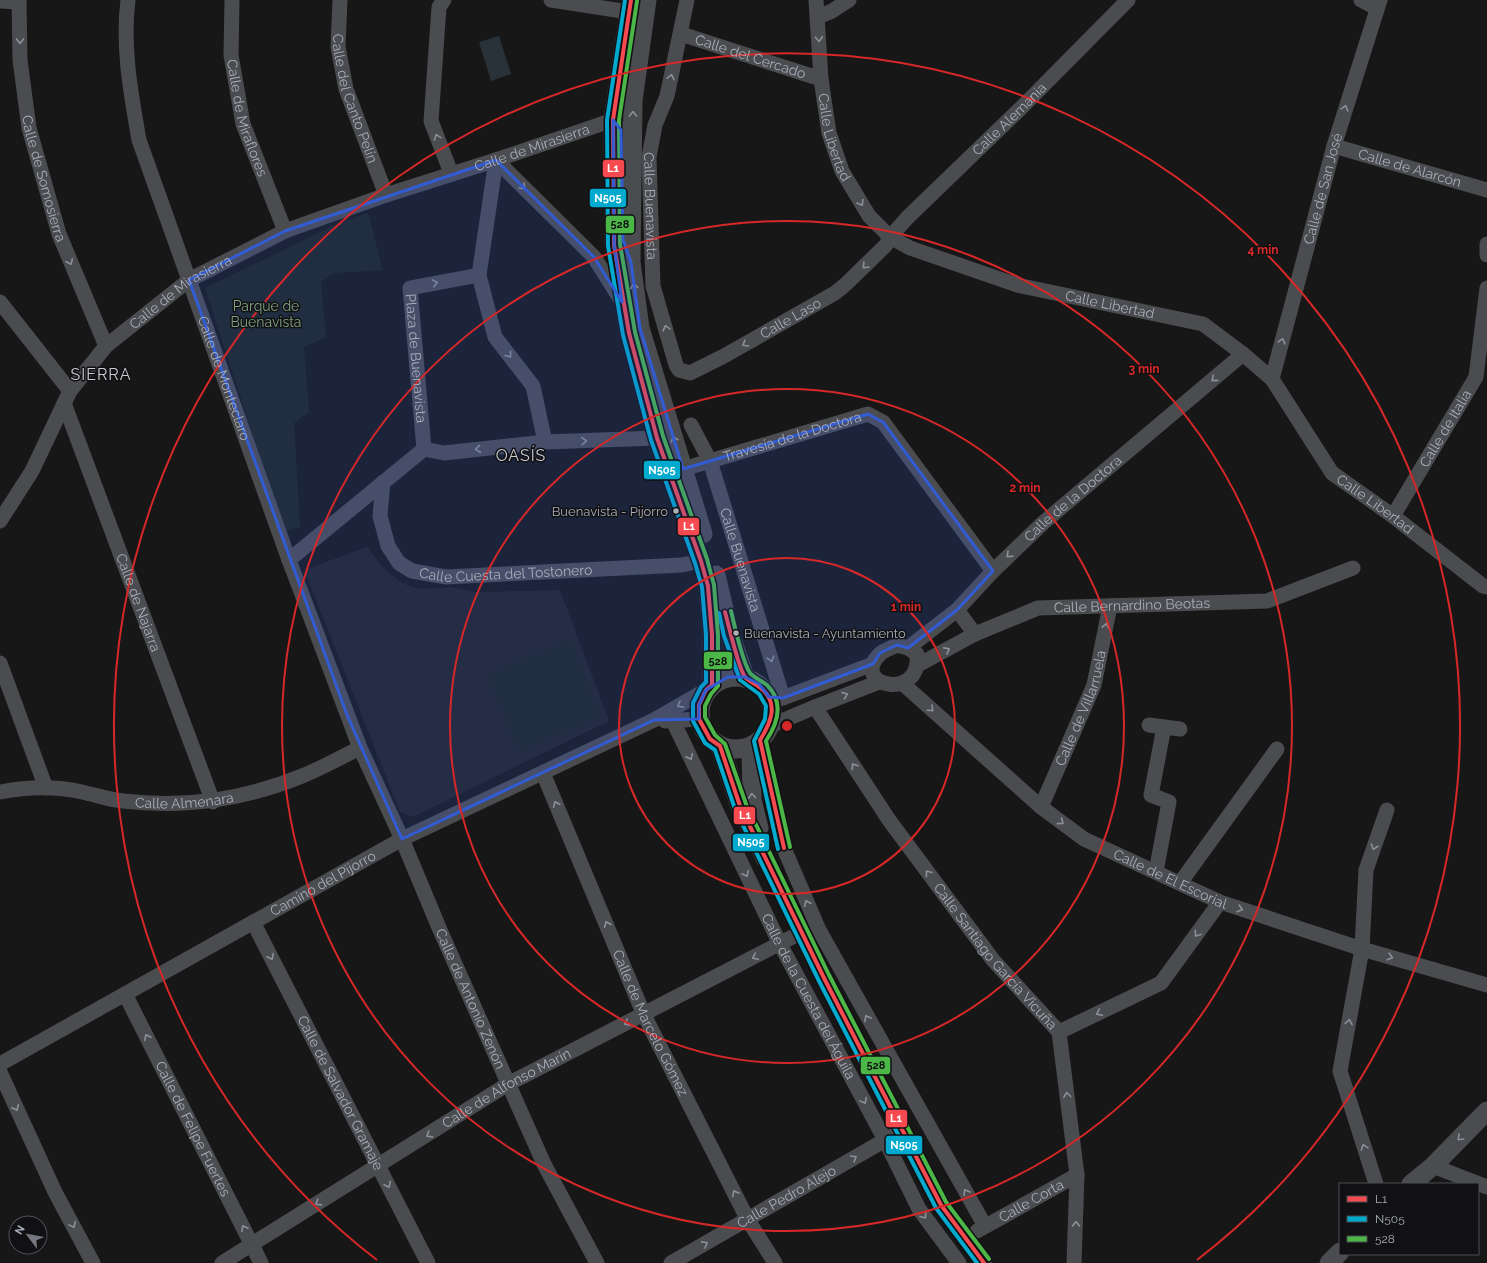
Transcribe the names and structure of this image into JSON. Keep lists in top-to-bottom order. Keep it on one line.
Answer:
{"streets":{"street":["Calle del Cercado","Calle del Canto Pelín","Calle de Miraflores","Calle Alemania","Calle Libertad","Calle de Mirasierra","Calle de Alarcón","Calle de Somosierra","Calle de San José","Calle Buenavista","Calle Laso","Plaza de Buenavista","Calle de Monteclaro","Calle de Italia","Travesía de la Doctora","Calle de la Doctora","Calle Cuesta del Tostonero","Calle de Najarra","Calle Bernardino Beotas","Calle de Villarruela","Calle Almenara","Calle de El Escorial","Camino del Pijorro","Calle Santiago García Vicuña","Calle de la Cuesta del Águila","Calle de Antonio Zenón","Calle de Marcelo Gómez","Calle de Alfonso Marín","Calle de Salvador Gramaje","Calle de Felipe Fuertes","Calle Pedro Alejo","Calle Corta"]},"crossings":[["Calle del Cercado","Calle Libertad"],["Calle del Cercado","Calle Buenavista"],["Calle del Canto Pelín","Calle de Mirasierra"],["Calle de Miraflores","Calle de Mirasierra"],["Calle Alemania","Calle Libertad"],["Calle Alemania","Calle Laso"],["Calle Libertad","Calle de San José"],["Calle Libertad","Calle Laso"],["Calle Libertad","Calle de Italia"],["Calle Libertad","Calle de la Doctora"],["Calle de Mirasierra","Calle de Somosierra"],["Calle de Mirasierra","Calle Buenavista"],["Calle de Mirasierra","Calle de Monteclaro"],["Calle de Mirasierra","Calle de Najarra"],["Calle de Alarcón","Calle de San José"],["Calle Buenavista","Calle Laso"],["Calle Buenavista","Travesía de la Doctora"],["Calle Buenavista","Camino del Pijorro"],["Calle Buenavista","Calle de la Cuesta del Águila"],["Calle de Monteclaro","Calle Almenara"],["Calle de Monteclaro","Calle de Antonio Zenón"],["Travesía de la Doctora","Calle de la Doctora"],["Calle de la Doctora","Calle Bernardino Beotas"],["Calle de la Doctora","Calle de El Escorial"],["Calle de Najarra","Calle Almenara"],["Calle Bernardino Beotas","Calle de Villarruela"],["Calle Bernardino Beotas","Calle de El Escorial"],["Calle de Villarruela","Calle de El Escorial"],["Calle Almenara","Calle de Antonio Zenón"],["Camino del Pijorro","Calle de la Cuesta del Águila"],["Camino del Pijorro","Calle de Antonio Zenón"],["Camino del Pijorro","Calle de Marcelo Gómez"],["Camino del Pijorro","Calle de Salvador Gramaje"],["Camino del Pijorro","Calle de Felipe Fuertes"],["Calle Santiago García Vicuña","Calle Corta"],["Calle de la Cuesta del Águila","Calle de Alfonso Marín"],["Calle de la Cuesta del Águila","Calle Pedro Alejo"],["Calle de Antonio Zenón","Calle de Alfonso Marín"],["Calle de Marcelo Gómez","Calle de Alfonso Marín"],["Calle de Marcelo Gómez","Calle Pedro Alejo"],["Calle de Alfonso Marín","Calle de Salvador Gramaje"],["Calle de Alfonso Marín","Calle de Felipe Fuertes"]],"one_way":["Calle de Somosierra","Calle de San José","Calle Laso","Calle de la Doctora","Calle de Villarruela","Calle de El Escorial","Calle de Marcelo Gómez","Calle de Alfonso Marín","Calle de Salvador Gramaje","Calle de Felipe Fuertes","Calle Pedro Alejo"],"districts":["SIERRA","OASÍS"],"parks":["Parque de Buenavista"],"places":["Buenavista - Pijorro","Buenavista - Ayuntamiento"],"lines":["transit line L1","transit line N505","transit line 528"],"legend":["L1","N505","528"],"north":"top left","rings":["4 min","3 min","2 min","1 min"]}
